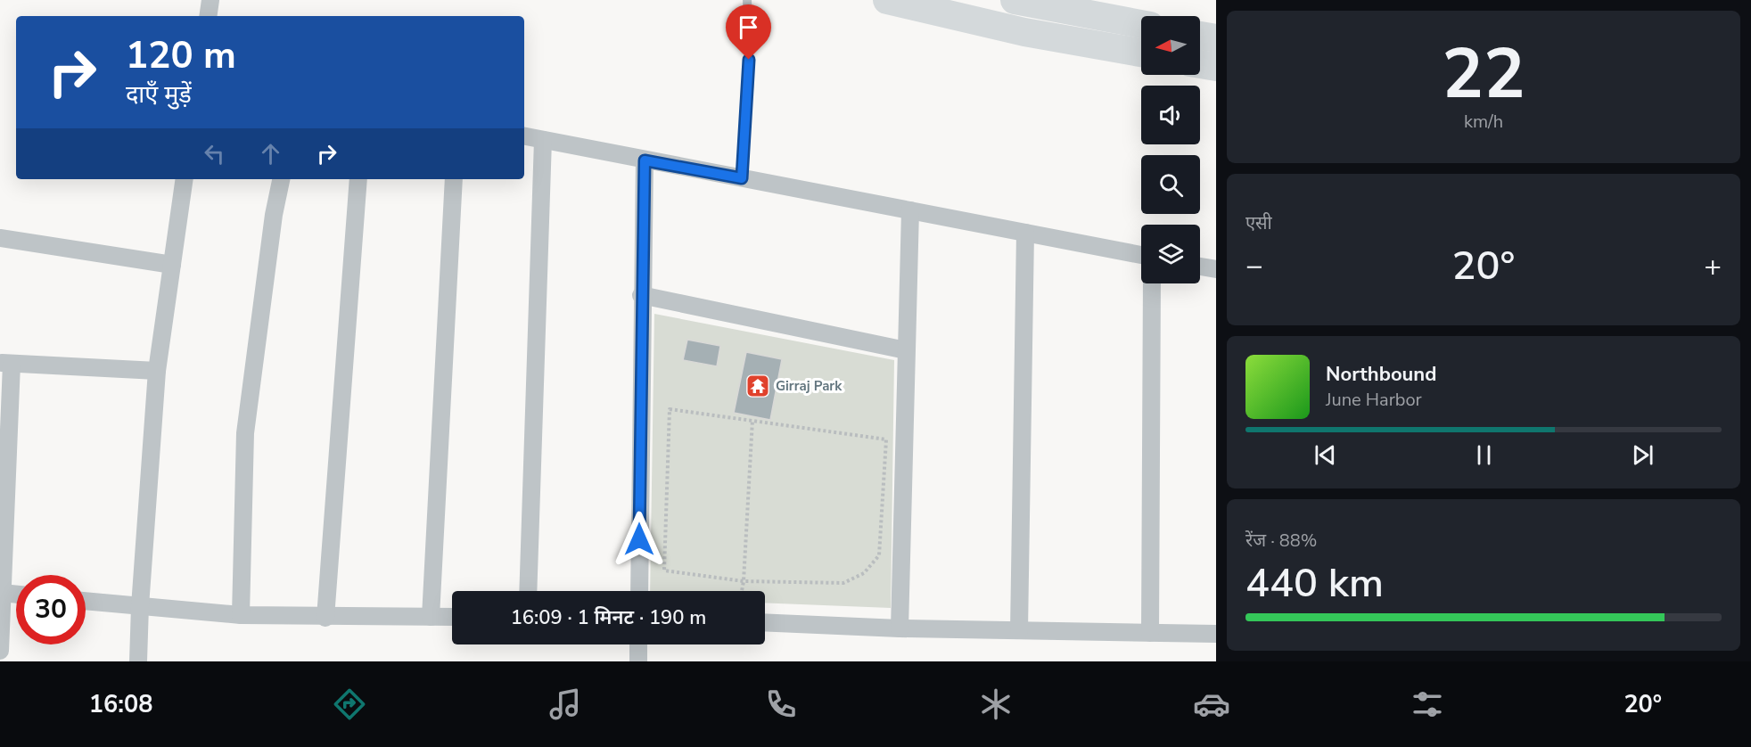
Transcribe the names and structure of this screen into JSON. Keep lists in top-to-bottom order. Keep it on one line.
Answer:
{"places":{"temple":["Girraj Park"]},"north":"left","page":{"tile":[["22","km/h"],"एसी",["रेंज · 88%","440 km"]],"turn":["120 m","दाएँ मुड़ें"],"heat":["−","20°","+"],"song":["Northbound","June Harbor"],"limit":"30","trip":"16:09 · 1 मिनट · 190 m","tabs":["16:08","20°"]}}
